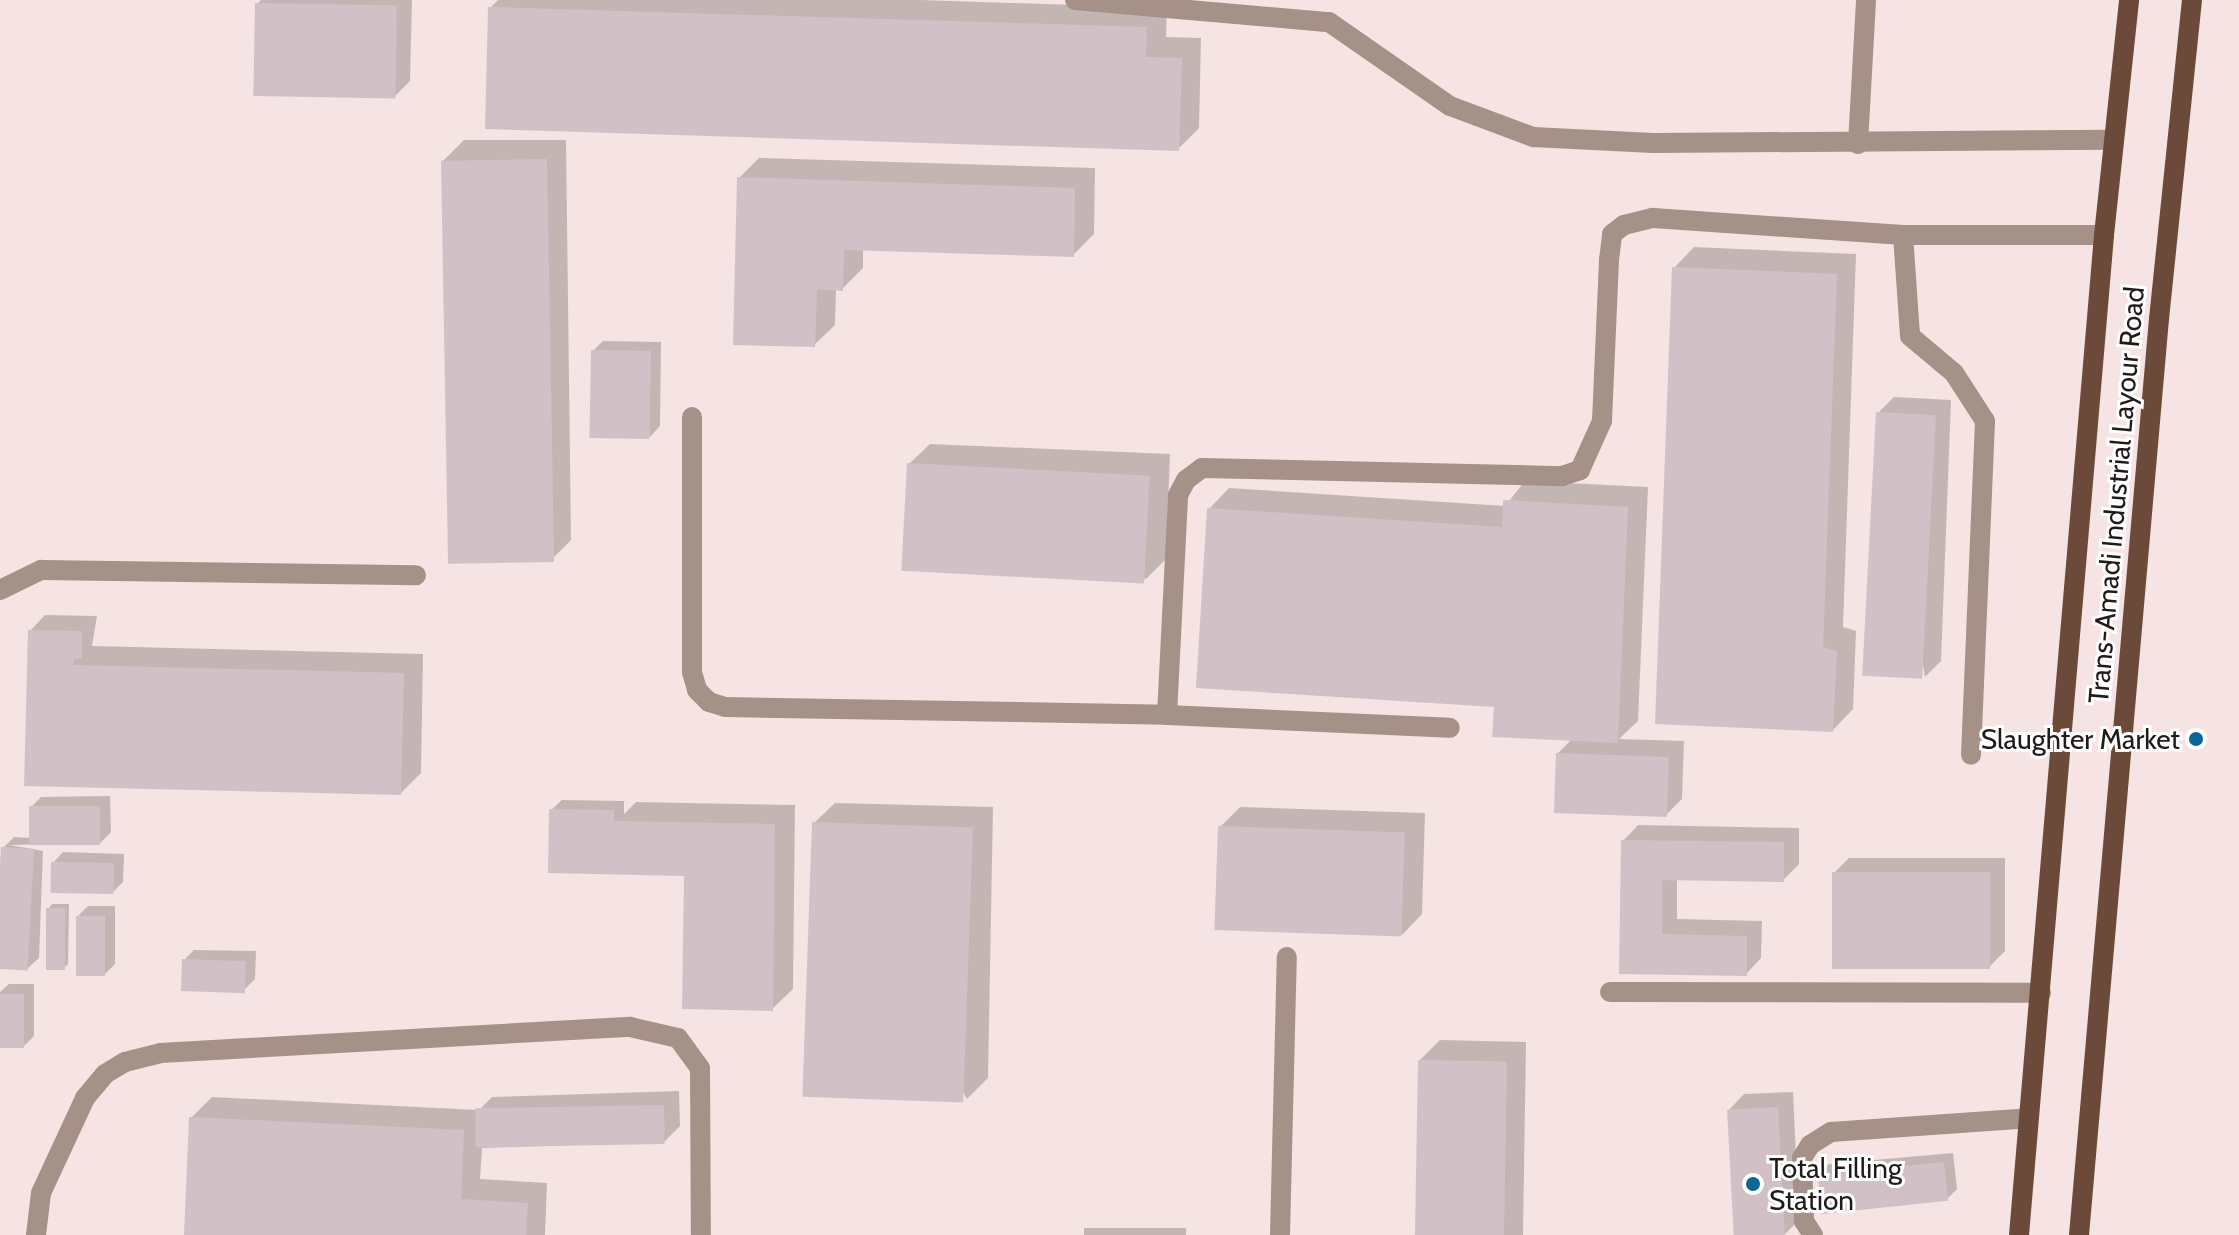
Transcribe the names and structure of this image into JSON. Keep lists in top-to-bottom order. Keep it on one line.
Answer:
{"streets":{"main road":["Trans-Amadi Industrial Layour Road"]},"places":["Slaughter Market","Total Filling Station"]}
